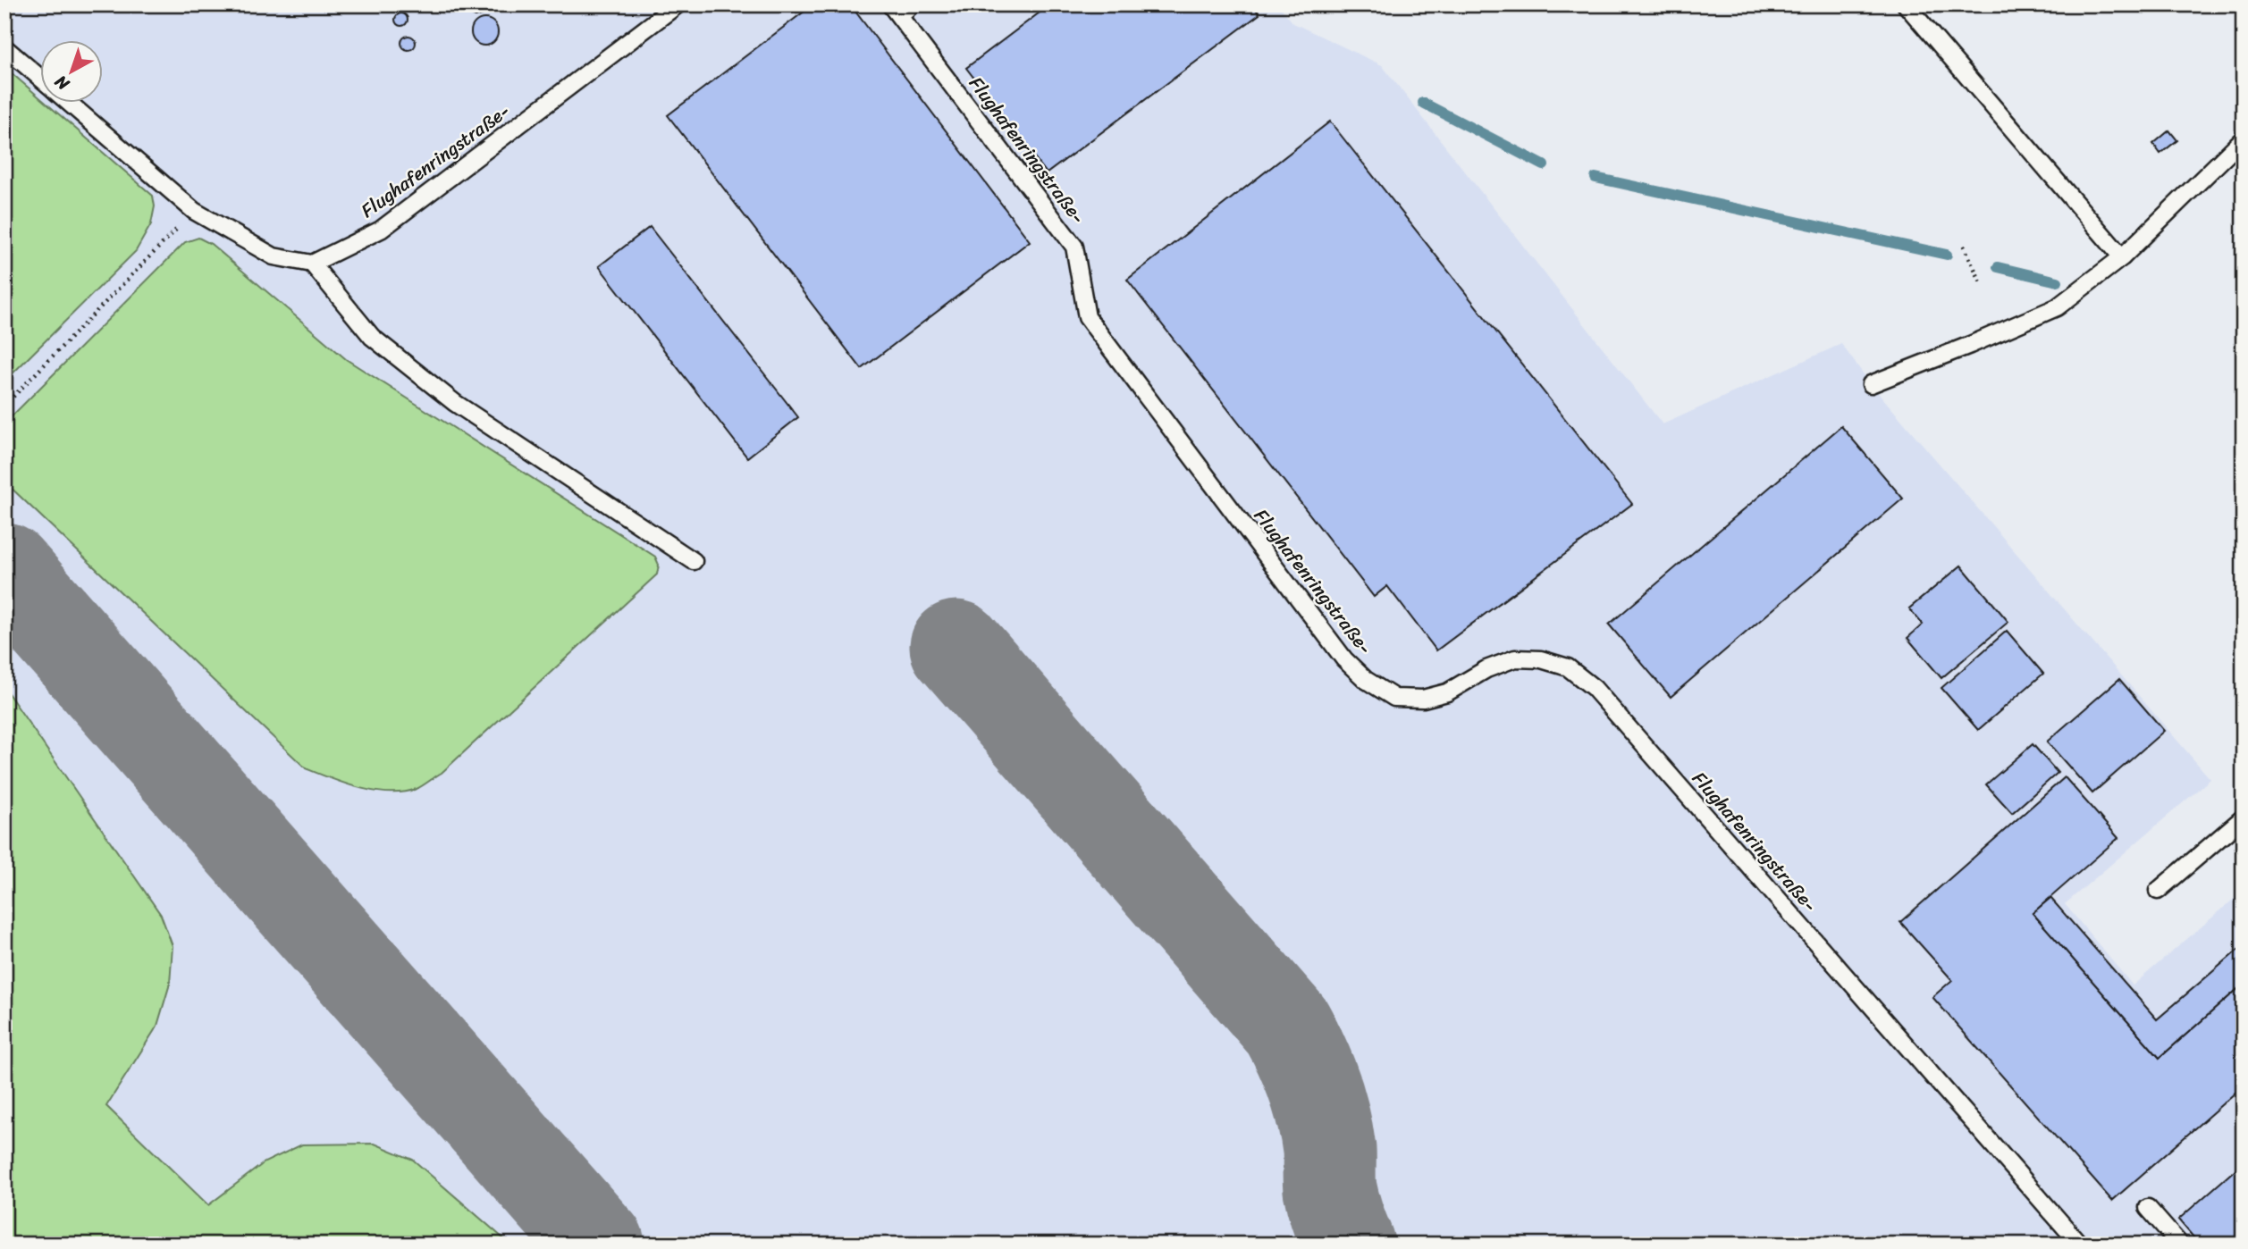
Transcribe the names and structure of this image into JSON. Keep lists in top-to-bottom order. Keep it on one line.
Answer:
{"streets":{"lane":["Flughafenringstraße-"]},"north":"bottom left"}
